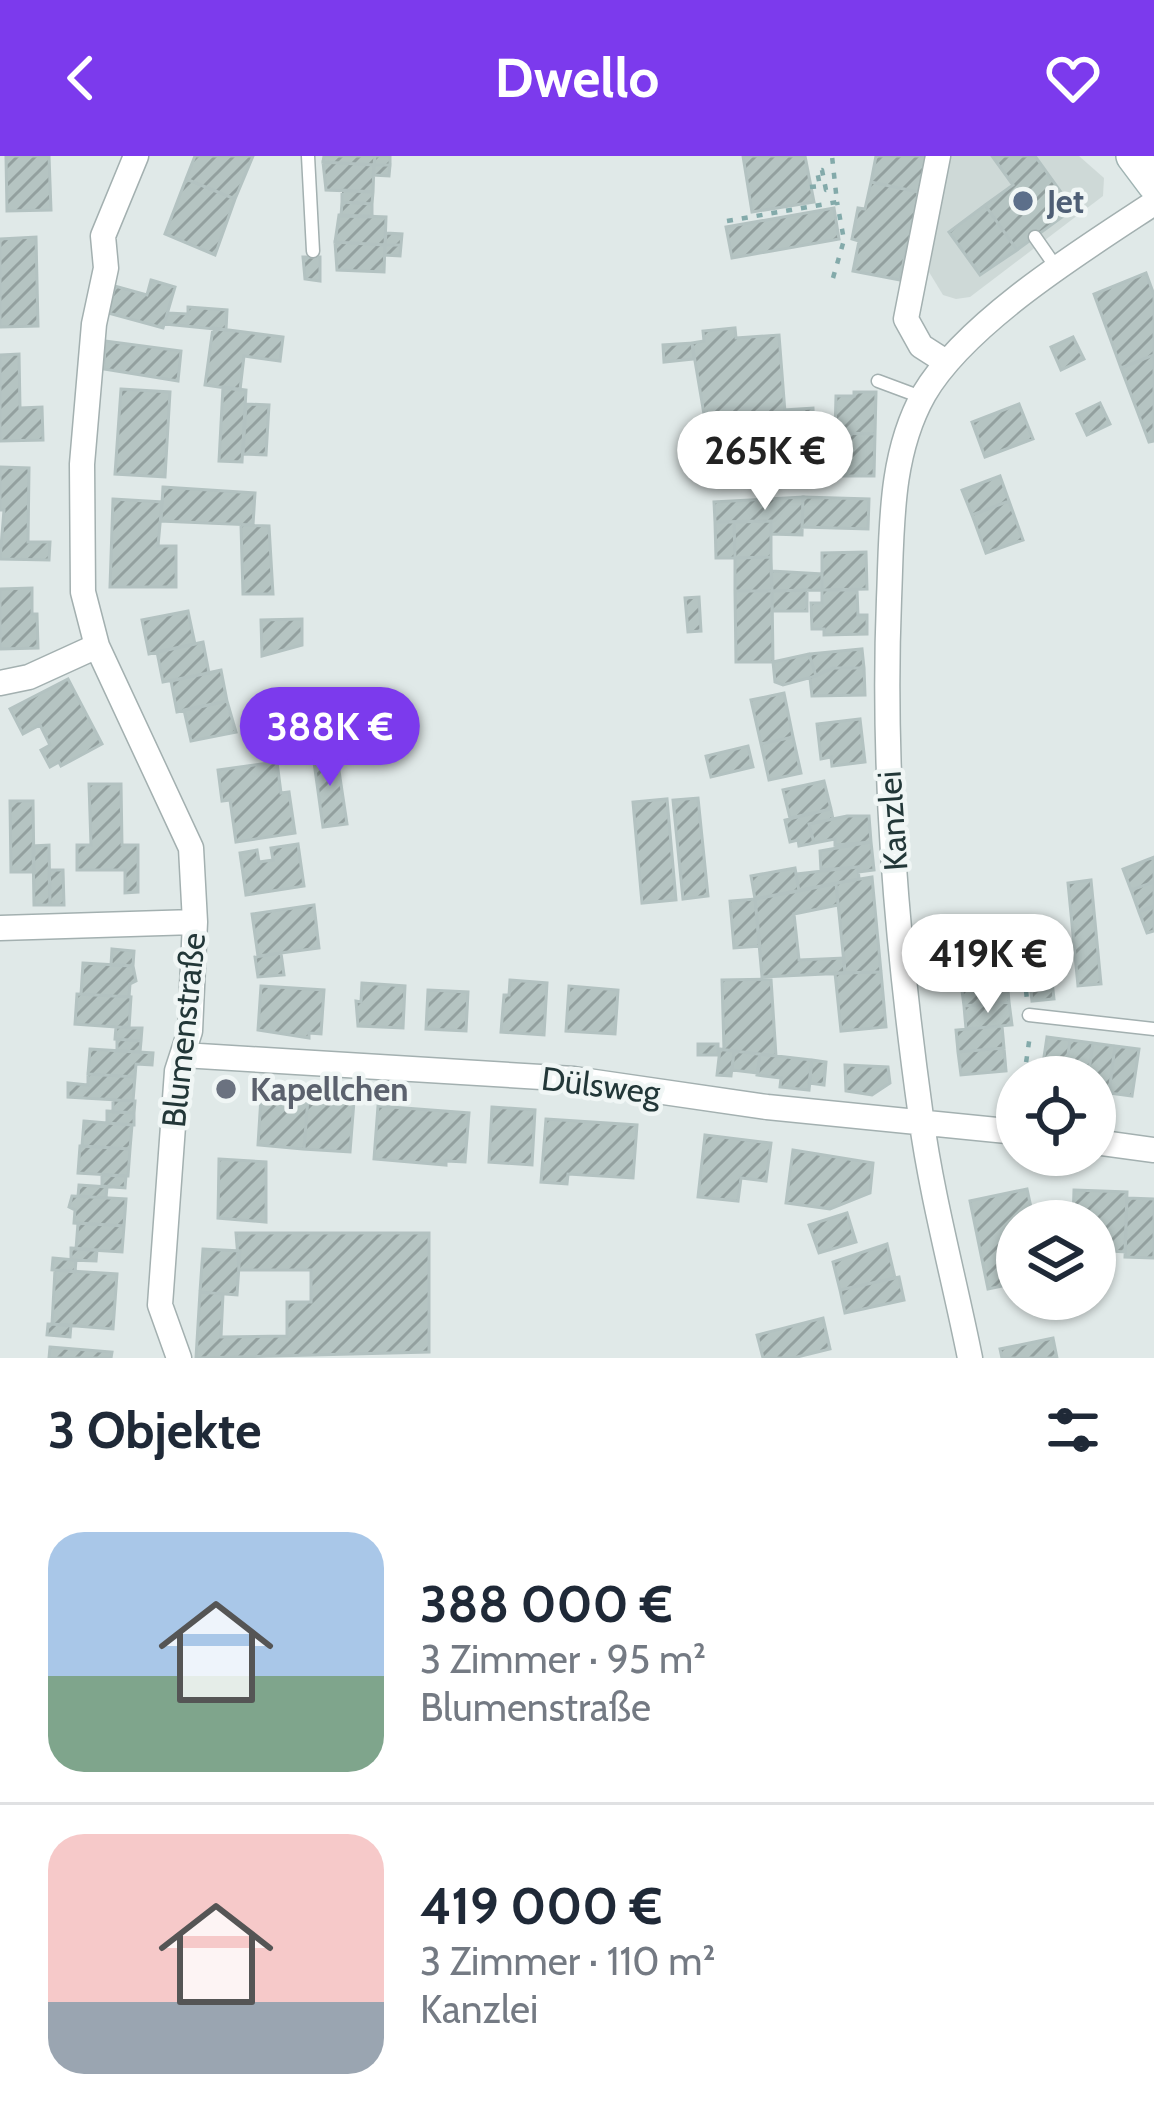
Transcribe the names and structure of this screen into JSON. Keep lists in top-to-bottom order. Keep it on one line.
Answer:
{"streets":{"street":["Kanzlei","Blumenstraße","Dülsweg"]},"crossings":[["Kanzlei","Dülsweg"],["Blumenstraße","Dülsweg"]],"places":["Jet","Kapellchen"],"page":{"header":"Dwello","price":["265K €","388K €","419K €"],"heading":"3 Objekte","list":[{"name":"388 000 €","note":"3 Zimmer · 95 m² · Blumenstraße"},{"name":"419 000 €","note":"3 Zimmer · 110 m² · Kanzlei"}]}}
